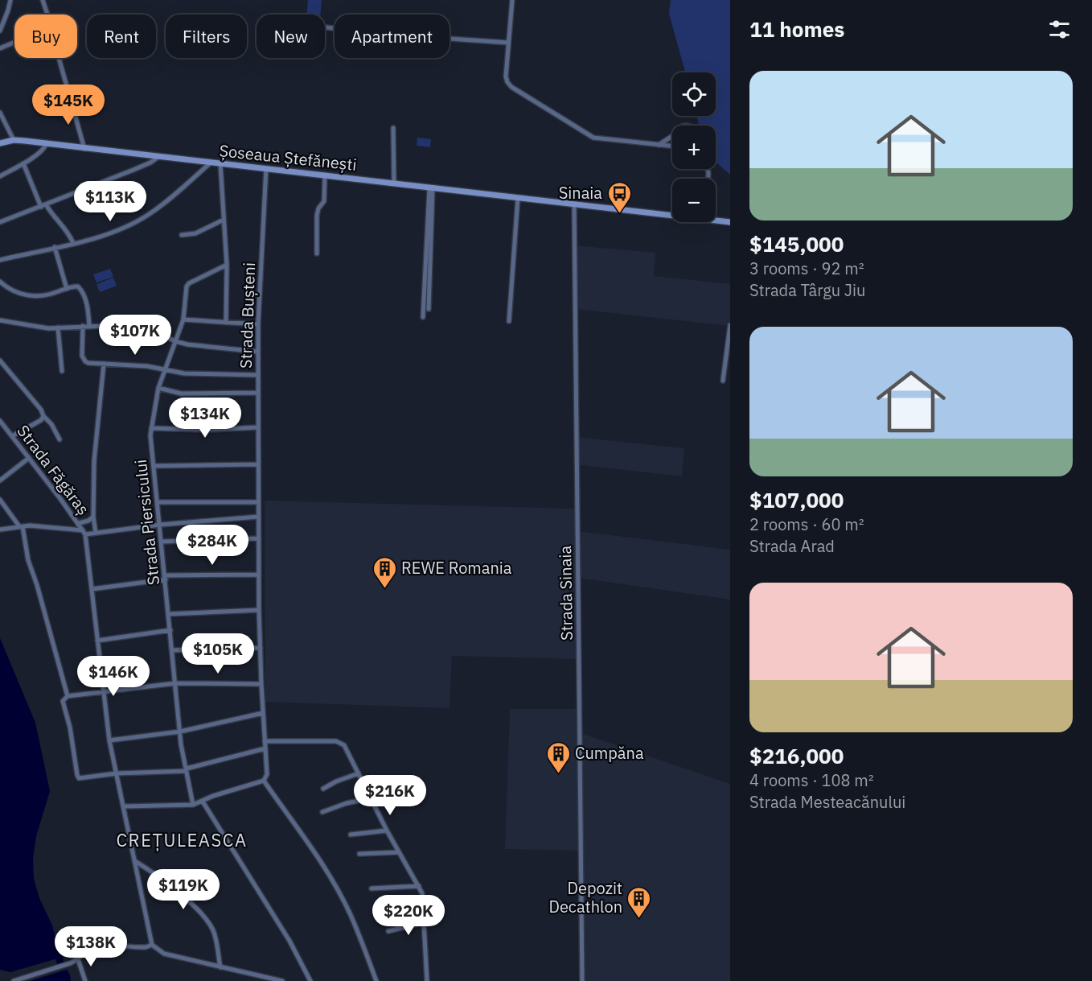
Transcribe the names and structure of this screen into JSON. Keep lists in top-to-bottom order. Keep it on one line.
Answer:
{"streets":{"main road":["Șoseaua Ștefănești"],"street":["Strada Bușteni","Strada Făgăraș","Strada Piersicului","Strada Sinaia"]},"crossings":[["Șoseaua Ștefănești","Strada Bușteni"],["Șoseaua Ștefănești","Strada Sinaia"]],"districts":["CREȚULEASCA"],"places":{"bus stop":["Sinaia"],"building":["REWE Romania","Cumpăna","Depozit Decathlon"]},"page":{"heading":"11 homes","chip":["Buy","Rent","Filters","New","Apartment"],"list":[{"name":"$145,000","note":"3 rooms · 92 m² · Strada Târgu Jiu"},{"name":"$107,000","note":"2 rooms · 60 m² · Strada Arad"},{"name":"$216,000","note":"4 rooms · 108 m² · Strada Mesteacănului"}],"map_buttons":["+","−"],"price":["$145K","$113K","$107K","$134K","$284K","$105K","$146K","$216K","$119K","$220K","$138K"]}}
